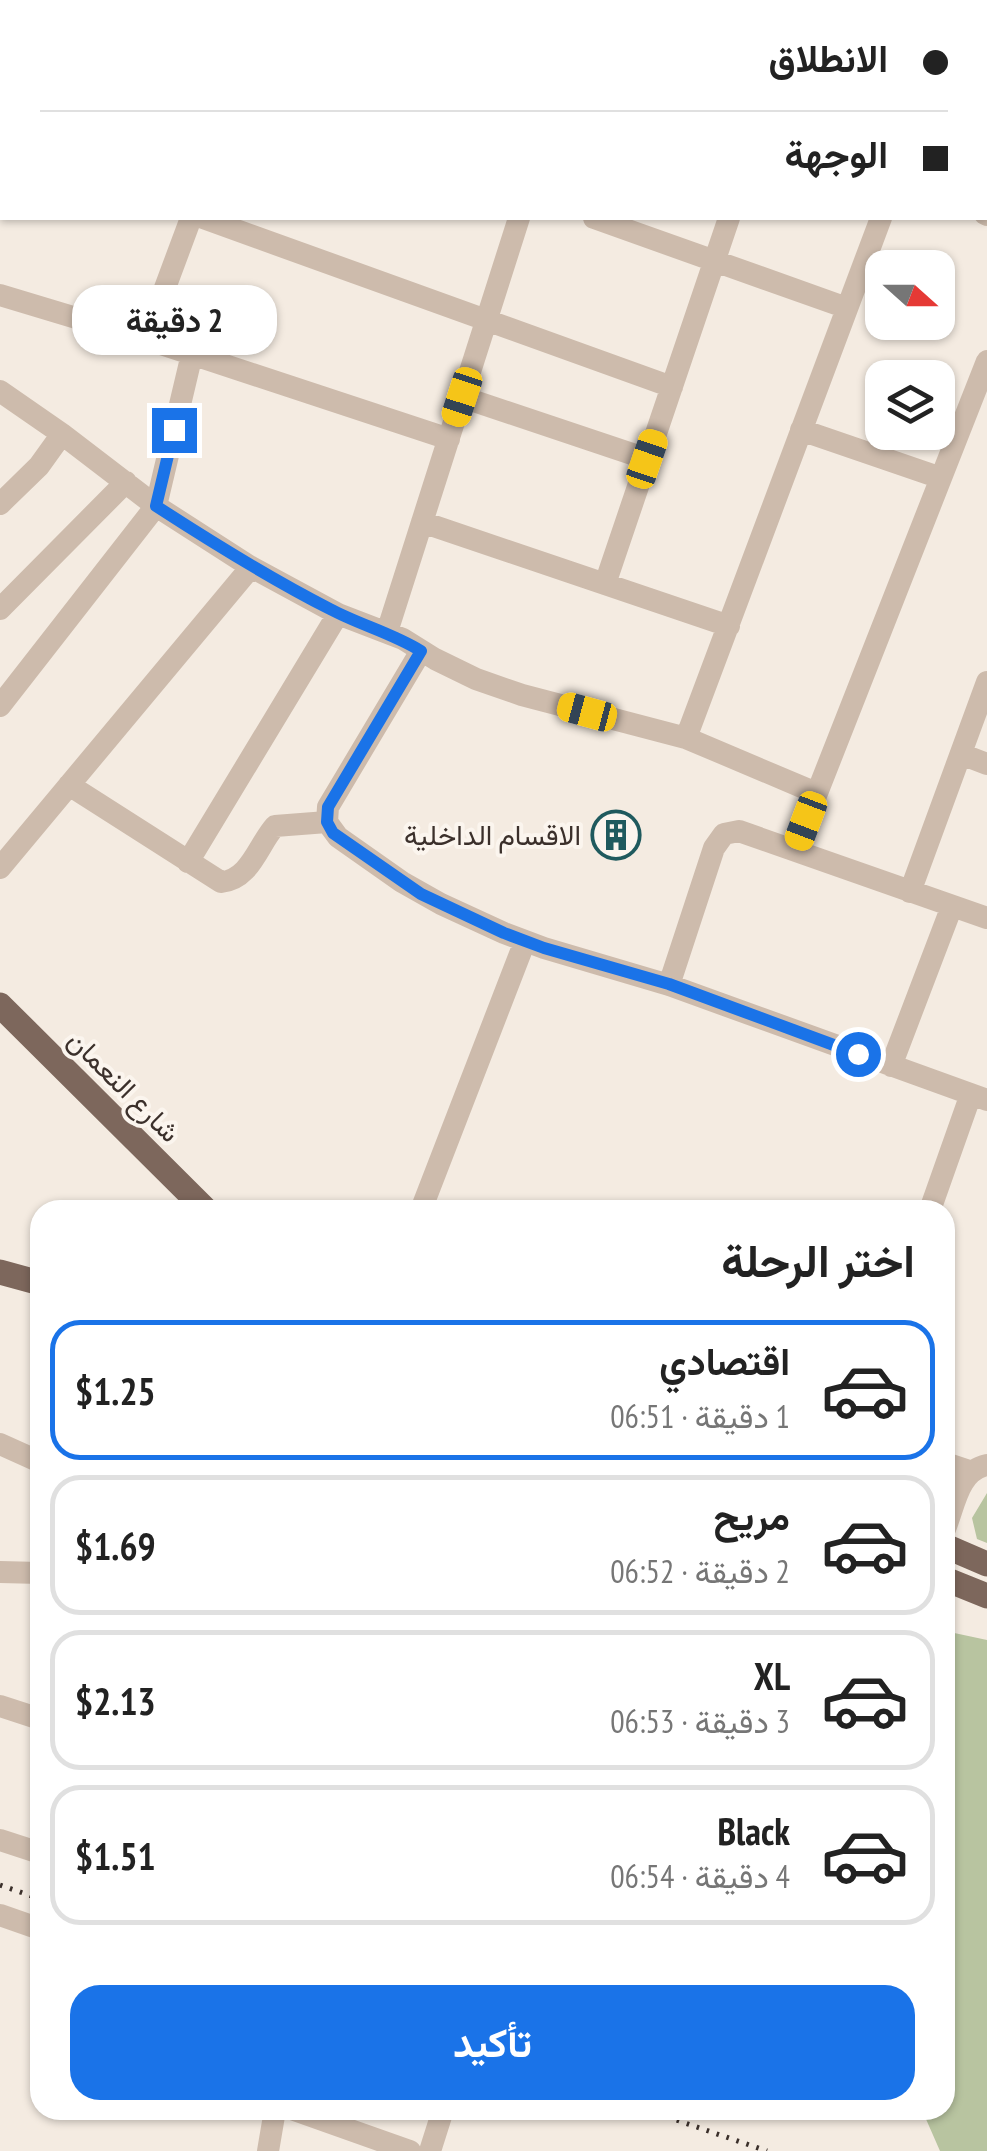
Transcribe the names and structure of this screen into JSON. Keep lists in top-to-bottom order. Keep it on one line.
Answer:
{"streets":{"main road":["شارع النعمان"]},"places":{"building":["الاقسام الداخلية"]},"north":"right","page":{"banner":["الانطلاق","الوجهة"],"bubble":"2 دقيقة","heading":"اختر الرحلة","list":[{"name":"اقتصادي","note":"1 دقيقة · 06:51","value":"$1.25"},{"name":"مريح","note":"2 دقيقة · 06:52","value":"$1.69"},{"name":"XL","note":"3 دقيقة · 06:53","value":"$2.13"},{"name":"Black","note":"4 دقيقة · 06:54","value":"$1.51"}],"buttons":"تأكيد"}}
